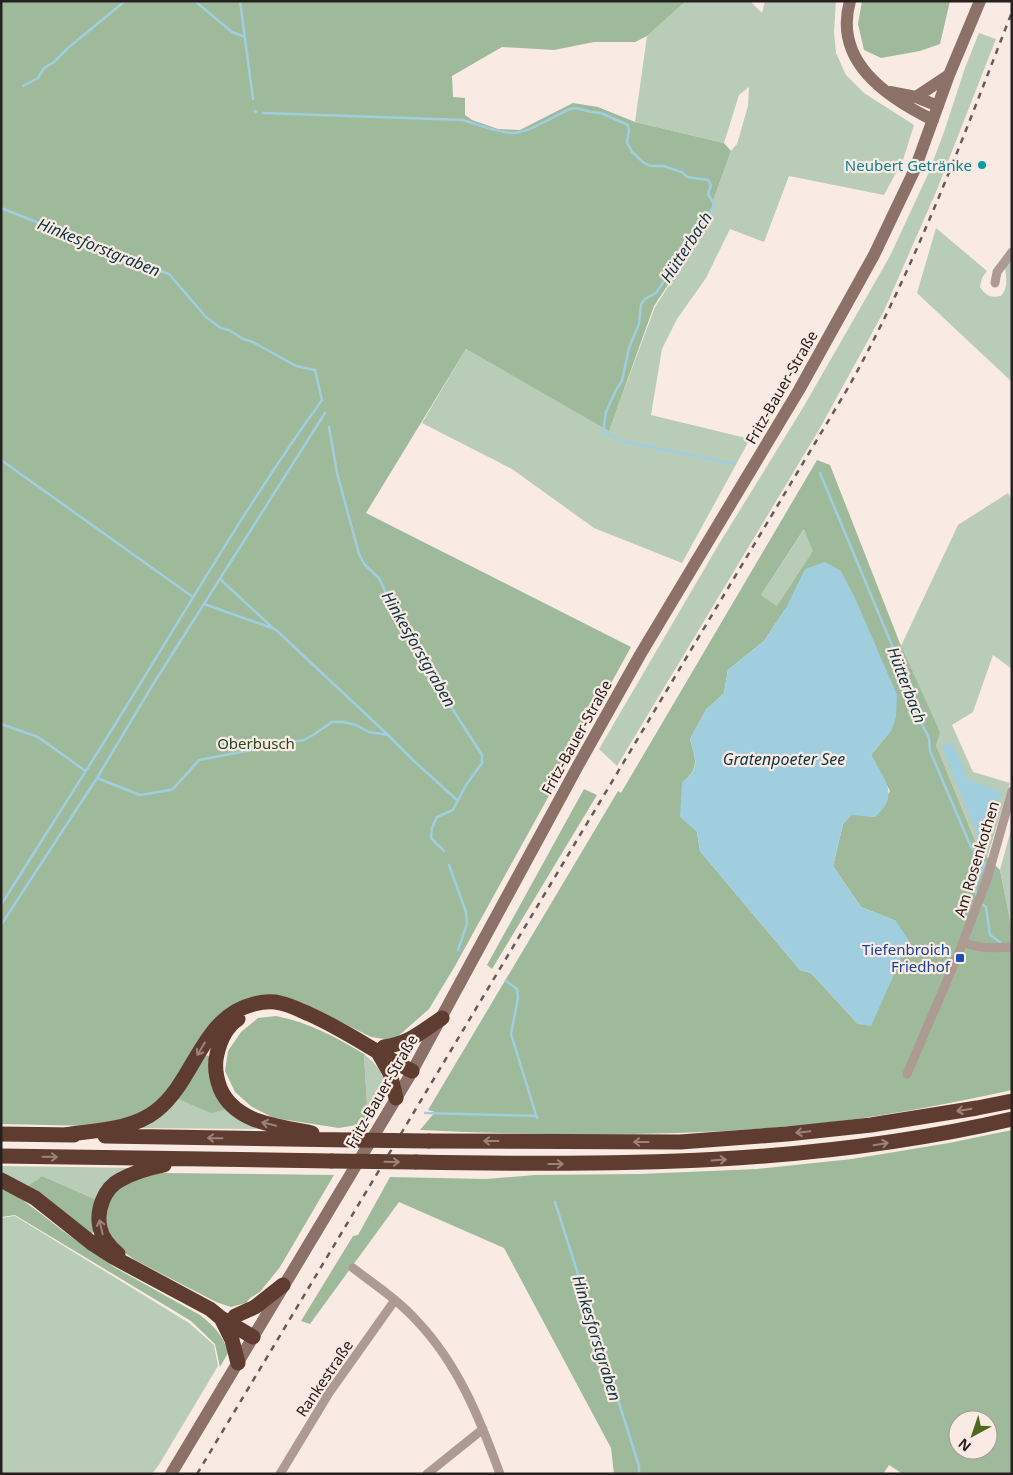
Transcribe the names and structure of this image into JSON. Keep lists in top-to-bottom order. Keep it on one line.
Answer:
{"streets":{"main road":["Fritz-Bauer-Straße"],"street":["Am Rosenkothen","Rankestraße"]},"water":["Hinkesforstgraben","Hütterbach","Gratenpoeter See"],"parks":["Oberbusch"],"places":{"other":["Neubert Getränke"],"transit":["Tiefenbroich Friedhof"]},"north":"bottom left"}
